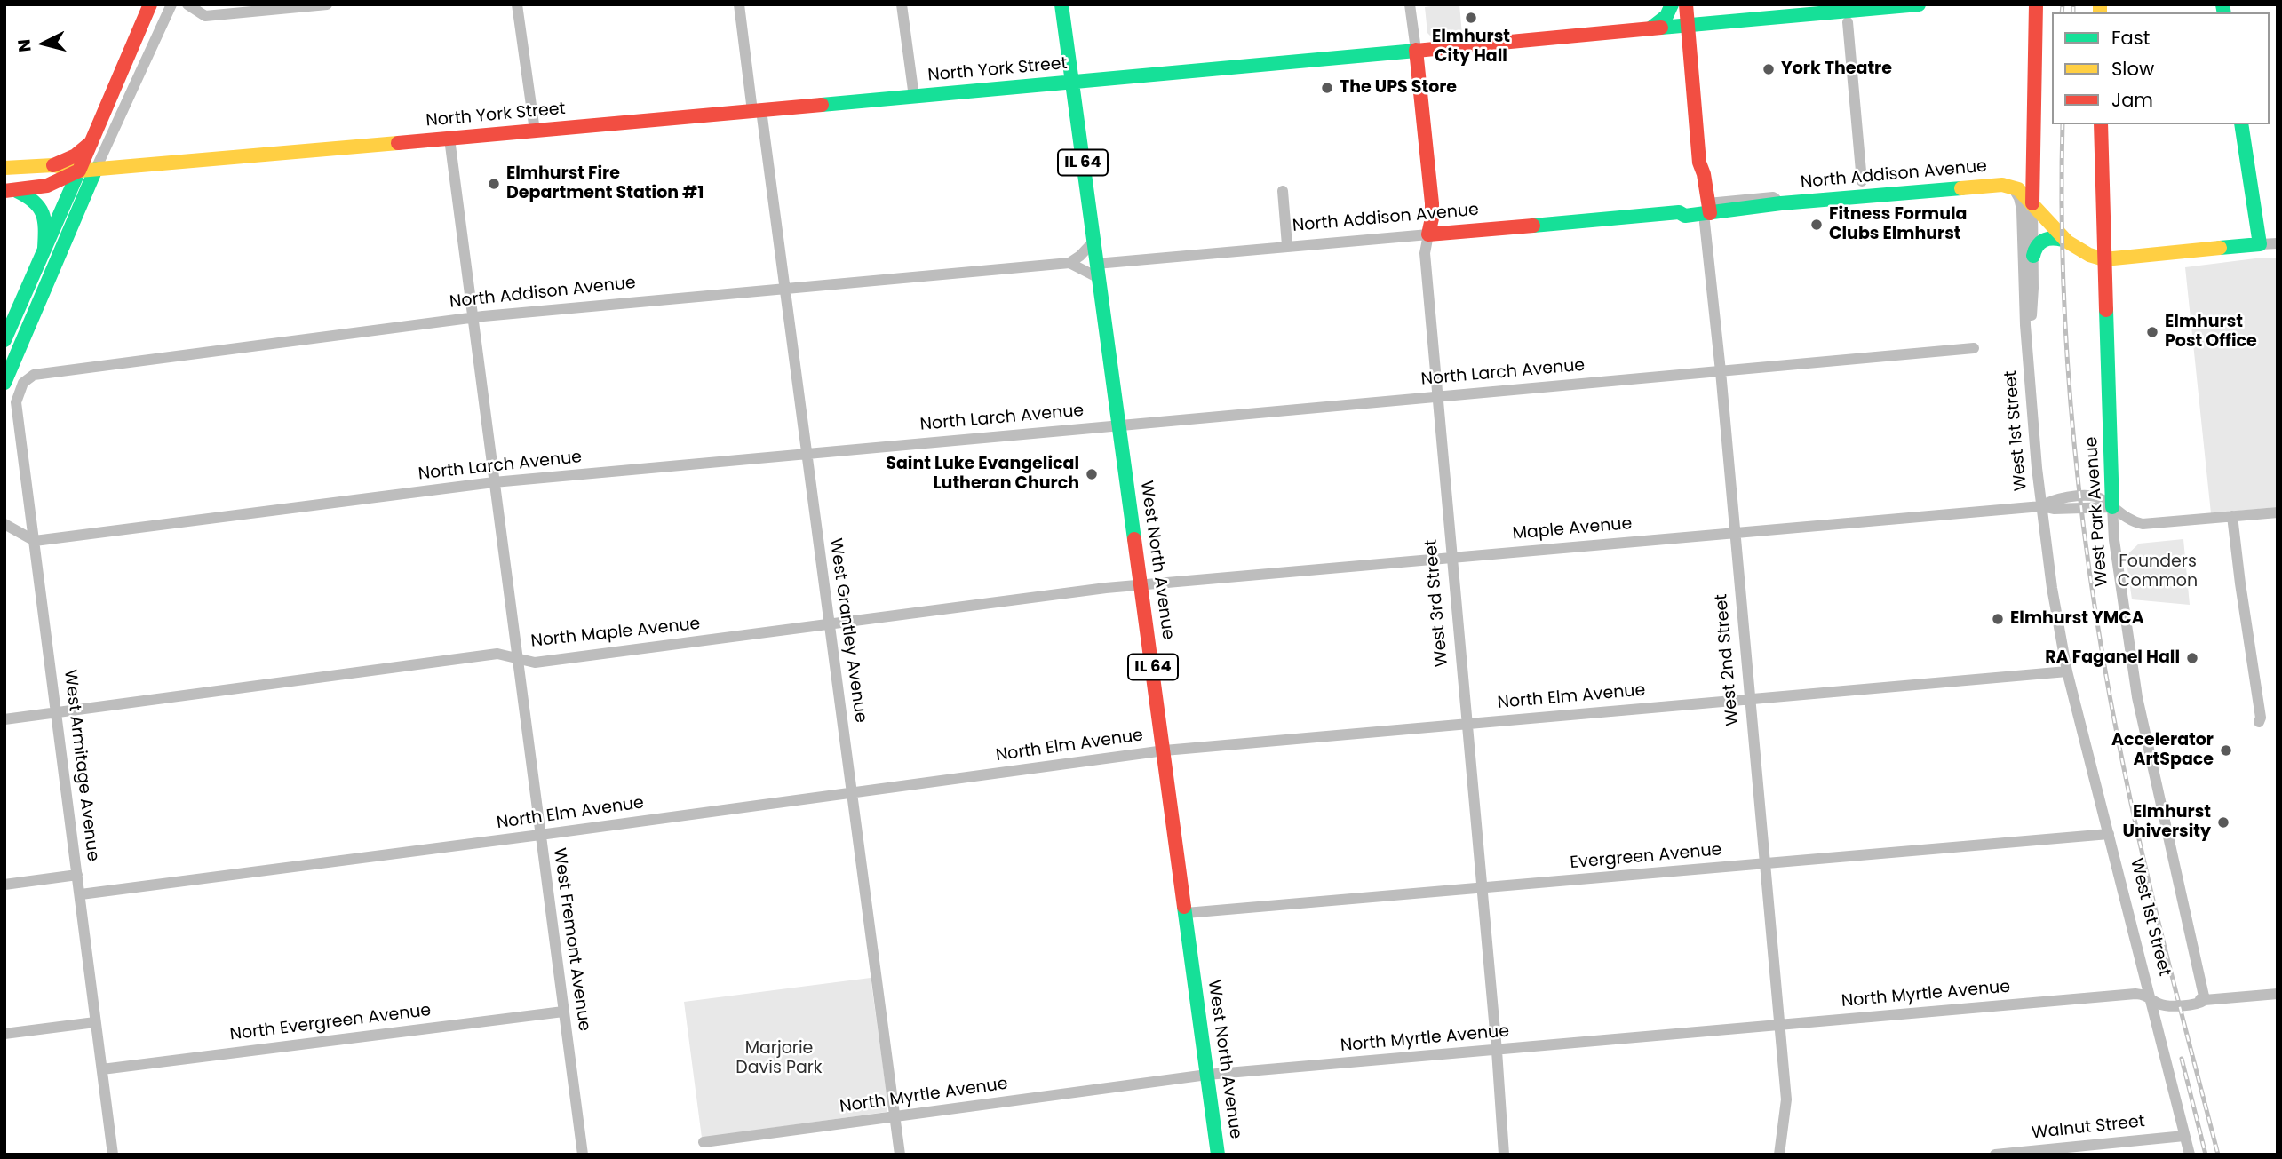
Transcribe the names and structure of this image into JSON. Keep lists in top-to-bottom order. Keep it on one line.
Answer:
{"streets":{"main road":["North York Street","IL 64","North Addison Avenue","West 1st Street","West Park Avenue","West North Avenue","West 3rd Street","West 2nd Street"],"street":["North Larch Avenue","Maple Avenue","West Grantley Avenue","North Maple Avenue","North Elm Avenue","West Armitage Avenue","Evergreen Avenue","West Fremont Avenue","North Myrtle Avenue","North Evergreen Avenue","Walnut Street"]},"crossings":[["North York Street","IL 64"],["North York Street","West North Avenue"],["North York Street","West 3rd Street"],["North York Street","West Grantley Avenue"],["North York Street","West 2nd Street"],["North York Street","West Fremont Avenue"],["IL 64","West North Avenue"],["North Addison Avenue","West 1st Street"],["North Addison Avenue","West North Avenue"],["North Addison Avenue","West 3rd Street"],["North Addison Avenue","West Grantley Avenue"],["North Addison Avenue","West 2nd Street"],["North Addison Avenue","West Armitage Avenue"],["North Addison Avenue","West Fremont Avenue"],["North Larch Avenue","West North Avenue"],["North Larch Avenue","West 3rd Street"],["North Larch Avenue","West Grantley Avenue"],["North Larch Avenue","West 2nd Street"],["North Larch Avenue","West Armitage Avenue"],["North Larch Avenue","West Fremont Avenue"],["West 1st Street","Maple Avenue"],["West 1st Street","North Elm Avenue"],["West 1st Street","Evergreen Avenue"],["West 1st Street","North Myrtle Avenue"],["West 1st Street","Walnut Street"],["West Park Avenue","Maple Avenue"],["West Park Avenue","North Myrtle Avenue"],["Maple Avenue","West North Avenue"],["Maple Avenue","West 3rd Street"],["Maple Avenue","North Maple Avenue"],["Maple Avenue","West 2nd Street"],["West North Avenue","North Elm Avenue"],["West North Avenue","Evergreen Avenue"],["West North Avenue","North Myrtle Avenue"],["West 3rd Street","North Elm Avenue"],["West 3rd Street","Evergreen Avenue"],["West 3rd Street","North Myrtle Avenue"],["West Grantley Avenue","North Maple Avenue"],["West Grantley Avenue","North Elm Avenue"],["West Grantley Avenue","North Myrtle Avenue"],["North Maple Avenue","West Armitage Avenue"],["North Maple Avenue","West Fremont Avenue"],["West 2nd Street","North Elm Avenue"],["West 2nd Street","Evergreen Avenue"],["West 2nd Street","North Myrtle Avenue"],["North Elm Avenue","West Armitage Avenue"],["North Elm Avenue","West Fremont Avenue"],["West Armitage Avenue","North Evergreen Avenue"],["West Fremont Avenue","North Evergreen Avenue"]],"parks":["Founders Common","Marjorie Davis Park"],"places":["Elmhurst City Hall","York Theatre","The UPS Store","Elmhurst Fire Department Station #1","Fitness Formula Clubs Elmhurst","Elmhurst Post Office","Saint Luke Evangelical Lutheran Church","Elmhurst YMCA","RA Faganel Hall","Accelerator ArtSpace","Elmhurst University"],"legend":["Fast","Slow","Jam"],"north":"left"}
